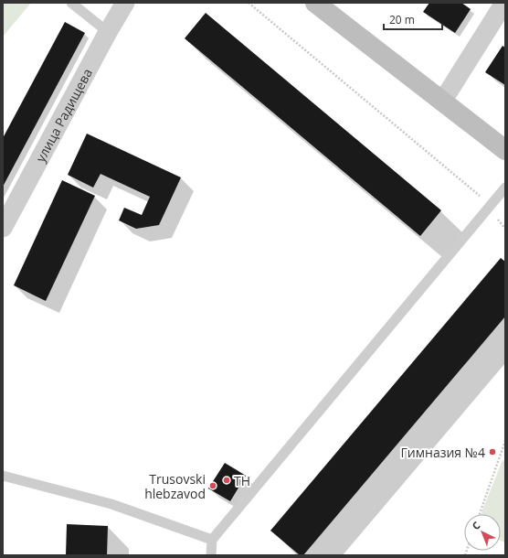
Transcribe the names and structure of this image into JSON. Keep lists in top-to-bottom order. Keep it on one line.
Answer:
{"streets":{"street":["улица Радищева"]},"places":["Гимназия №4","TH","Trusovski hlebzavod"],"scale_bar":"20 m","north":"top left"}
